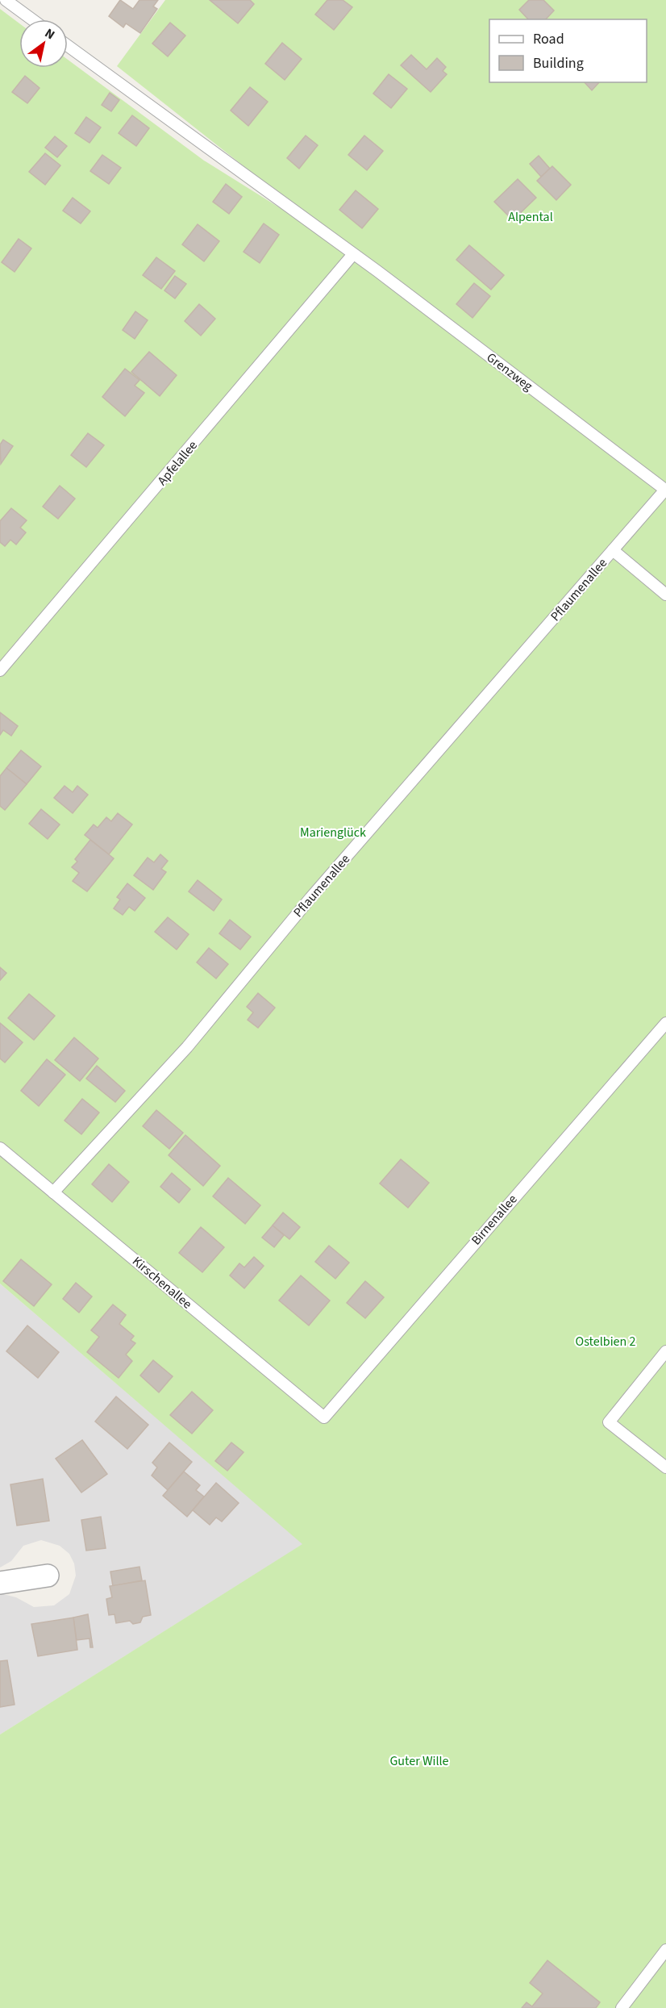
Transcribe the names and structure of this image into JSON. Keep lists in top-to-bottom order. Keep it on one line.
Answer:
{"streets":{"lane":["Grenzweg","Apfelallee","Pflaumenallee","Birnenallee","Kirschenallee"]},"crossings":[["Grenzweg","Apfelallee"],["Grenzweg","Pflaumenallee"],["Pflaumenallee","Kirschenallee"],["Birnenallee","Kirschenallee"]],"parks":["Alpental","Marienglück","Ostelbien 2","Guter Wille"],"legend":["Road","Building"],"north":"top right"}
